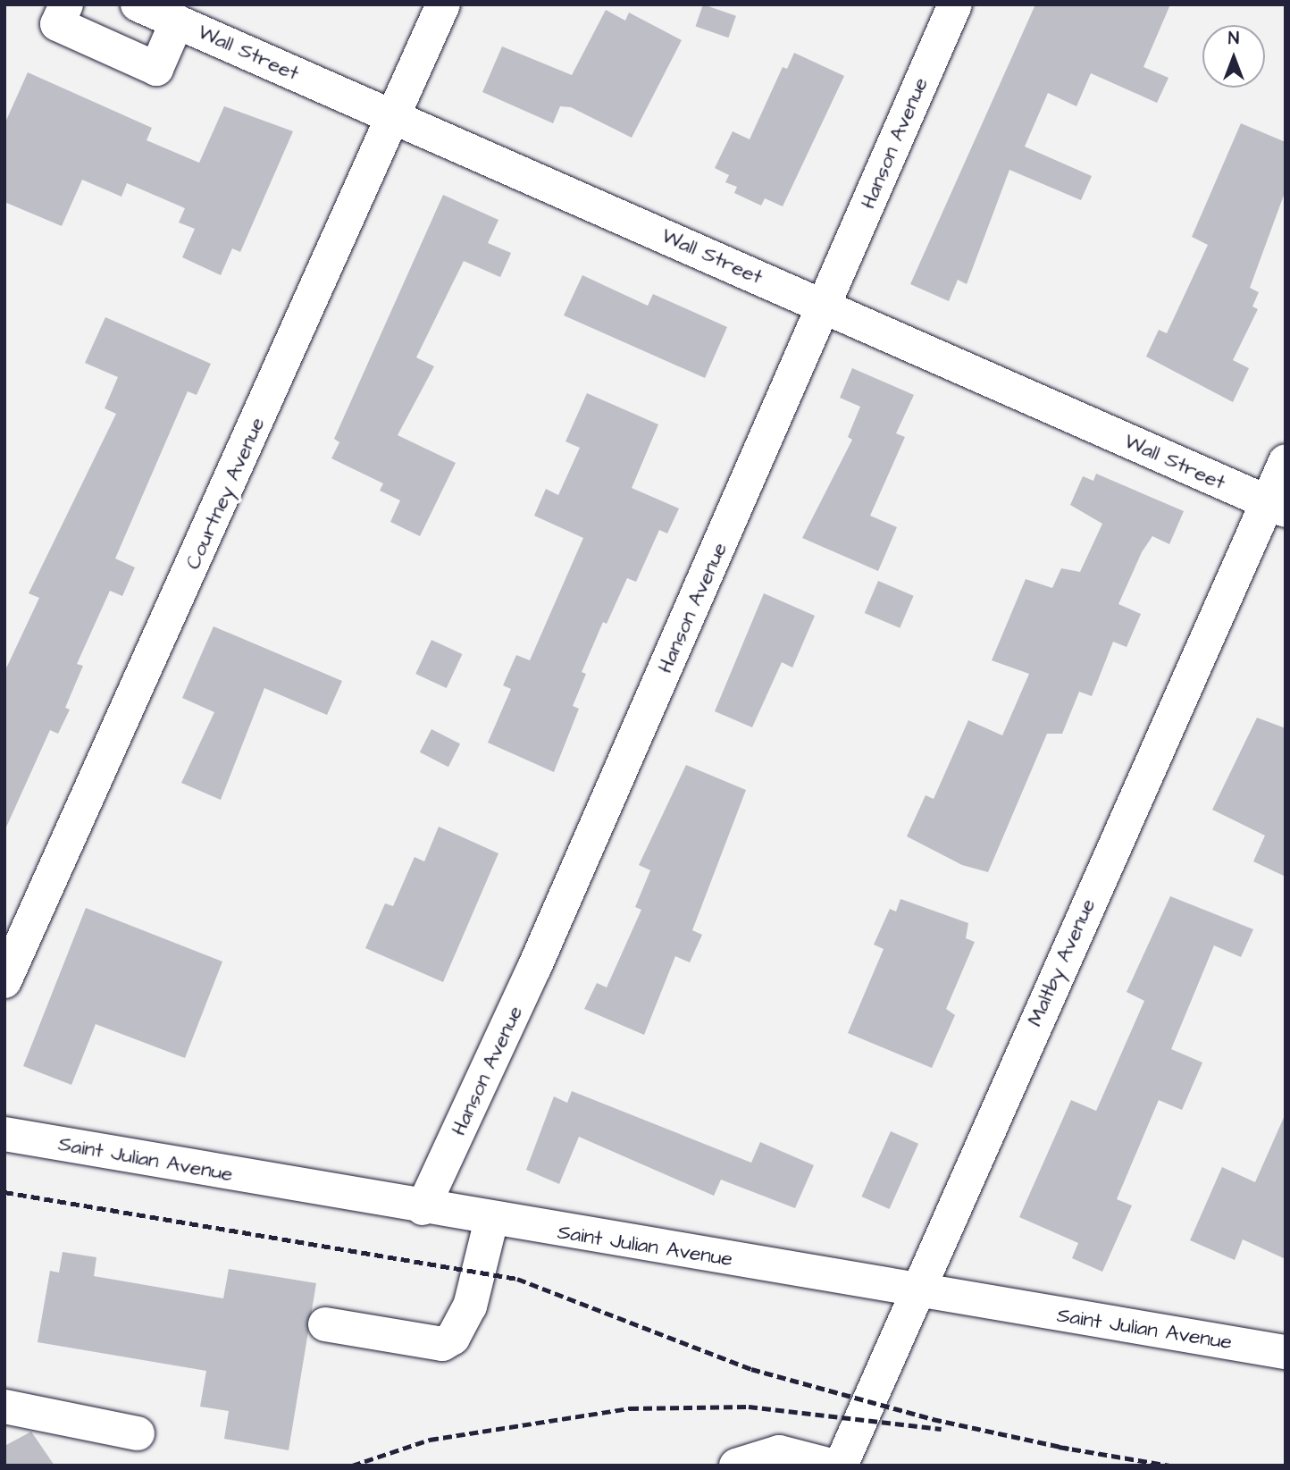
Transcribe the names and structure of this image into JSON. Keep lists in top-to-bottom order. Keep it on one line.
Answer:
{"streets":{"street":["Wall Street","Hanson Avenue","Courtney Avenue","Maltby Avenue","Saint Julian Avenue"]},"crossings":[["Wall Street","Hanson Avenue"],["Wall Street","Courtney Avenue"],["Wall Street","Maltby Avenue"],["Hanson Avenue","Saint Julian Avenue"],["Maltby Avenue","Saint Julian Avenue"]],"north":"top"}
